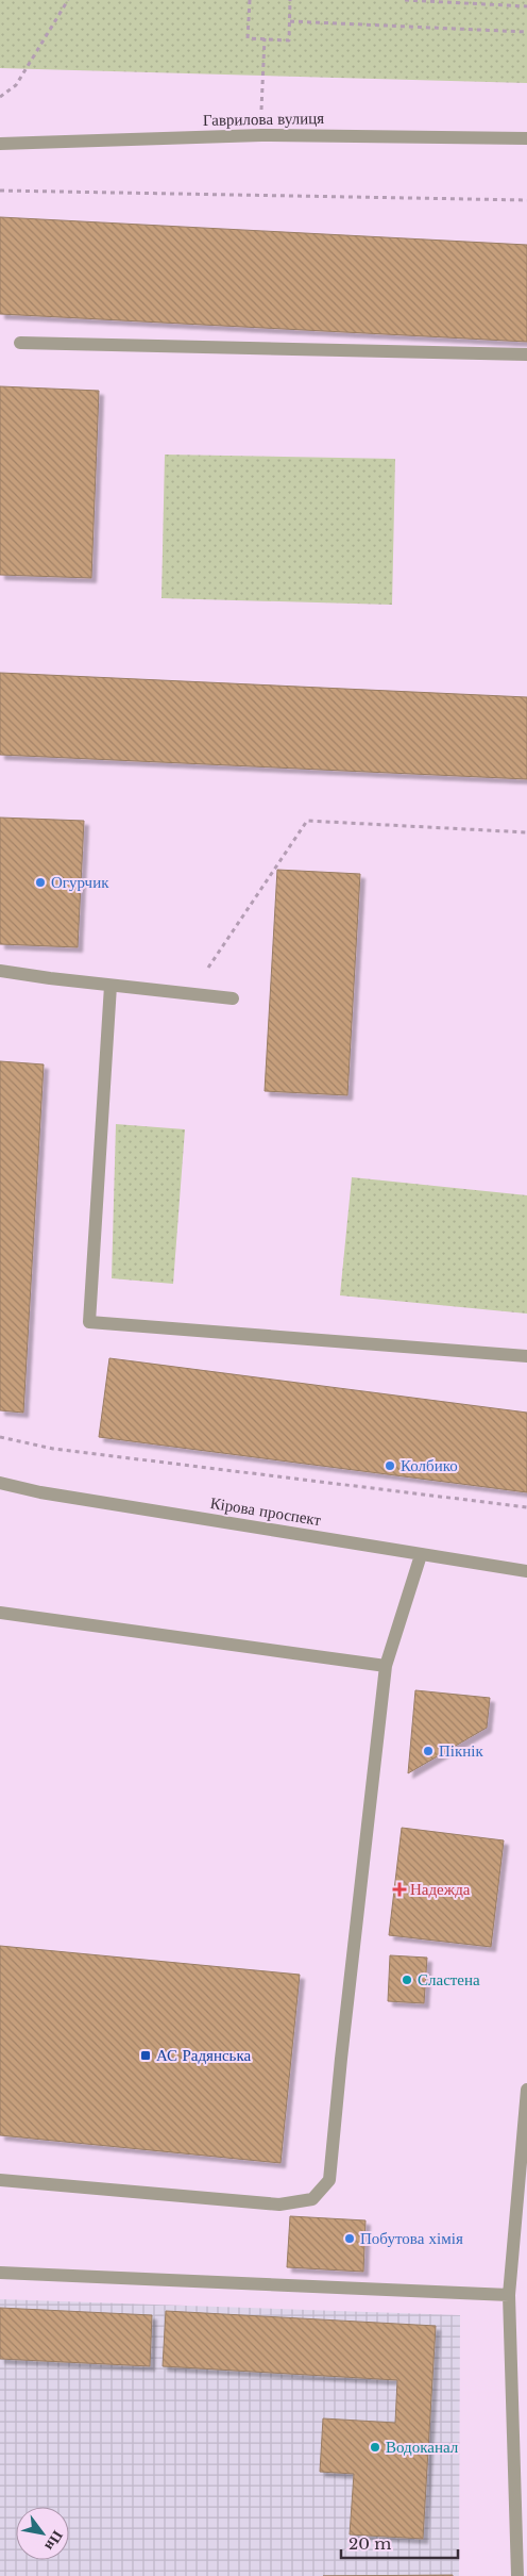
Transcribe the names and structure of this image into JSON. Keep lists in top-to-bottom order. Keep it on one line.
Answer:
{"streets":{"street":["Гаврилова вулиця","Кірова проспект"]},"places":{"other":["Огурчик","Колбико","Пікнік","Сластена","Побутова хімія","Водоканал"],"health":["Надежда"],"transit":["АС Радянська"]},"scale_bar":"20 m","north":"bottom right"}
